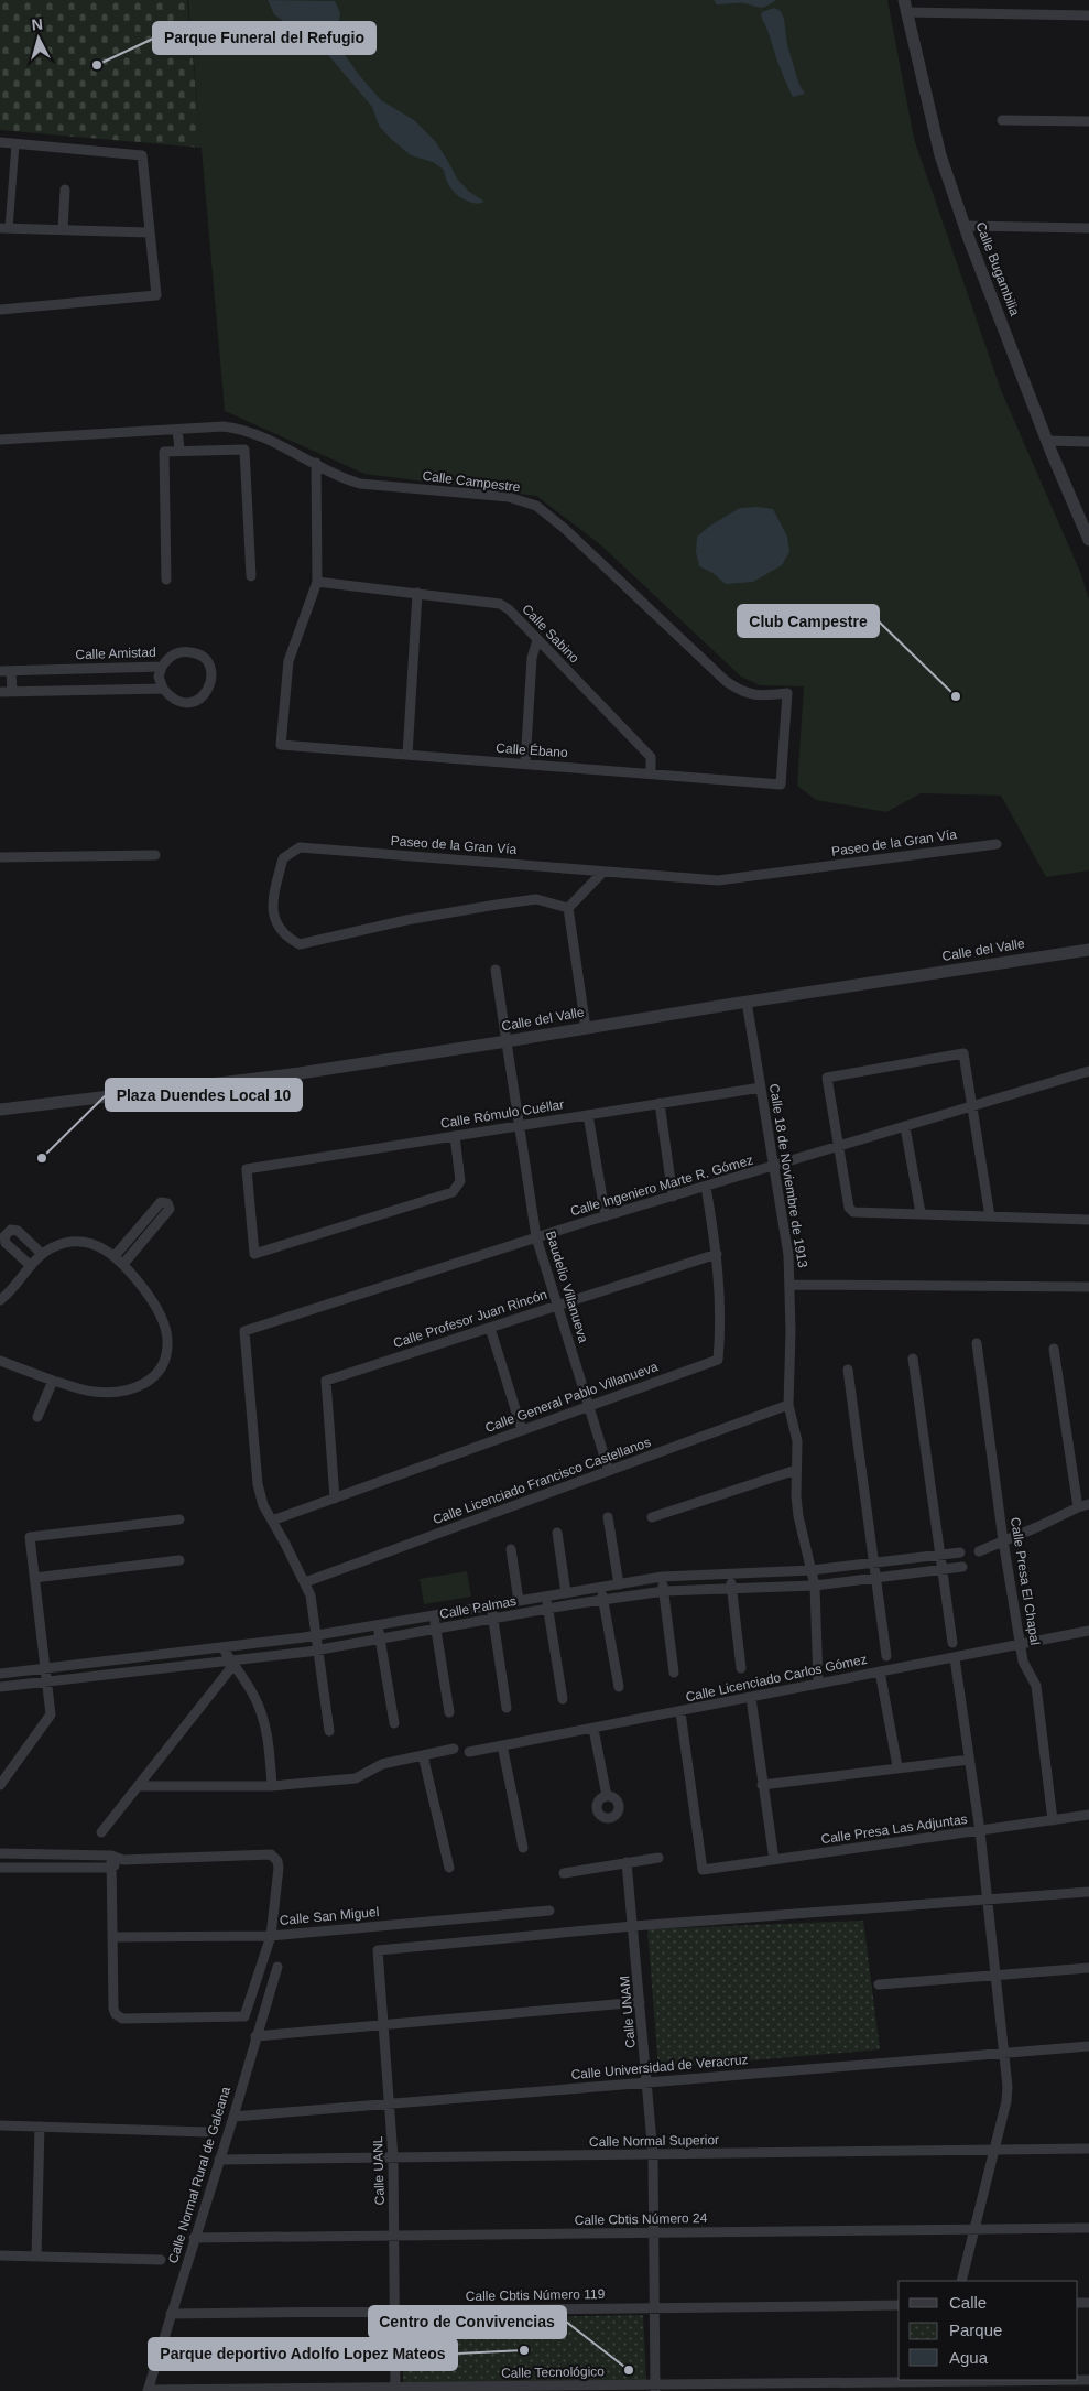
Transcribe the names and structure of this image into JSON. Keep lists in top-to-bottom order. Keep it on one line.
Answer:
{"streets":{"street":["Calle Bugambilia","Calle Campestre","Calle Sabino","Calle Amistad","Calle Ébano","Paseo de la Gran Vía","Calle del Valle","Calle Rómulo Cuéllar","Calle 18 de Noviembre de 1913","Calle Ingeniero Marte R. Gómez","Baudelio Villanueva","Calle Profesor Juan Rincón","Calle General Pablo Villanueva","Calle Licenciado Francisco Castellanos","Calle Presa El Chapal","Calle Palmas","Calle Licenciado Carlos Gómez","Calle Presa Las Adjuntas","Calle San Miguel","Calle UNAM","Calle Universidad de Veracruz","Calle Normal Superior","Calle UANL","Calle Normal Rural de Galeana","Calle Cbtis Número 24","Calle Cbtis Número 119","Calle Tecnológico"]},"crossings":[["Calle Campestre","Calle Ébano"],["Calle Sabino","Calle Ébano"],["Calle del Valle","Calle 18 de Noviembre de 1913"],["Calle del Valle","Baudelio Villanueva"],["Calle Rómulo Cuéllar","Calle 18 de Noviembre de 1913"],["Calle Rómulo Cuéllar","Baudelio Villanueva"],["Calle 18 de Noviembre de 1913","Calle Ingeniero Marte R. Gómez"],["Calle 18 de Noviembre de 1913","Calle Licenciado Francisco Castellanos"],["Calle 18 de Noviembre de 1913","Calle Palmas"],["Calle 18 de Noviembre de 1913","Calle Licenciado Carlos Gómez"],["Calle Ingeniero Marte R. Gómez","Baudelio Villanueva"],["Calle Ingeniero Marte R. Gómez","Calle General Pablo Villanueva"],["Baudelio Villanueva","Calle Profesor Juan Rincón"],["Baudelio Villanueva","Calle General Pablo Villanueva"],["Baudelio Villanueva","Calle Licenciado Francisco Castellanos"],["Calle Profesor Juan Rincón","Calle General Pablo Villanueva"],["Calle Presa El Chapal","Calle Licenciado Carlos Gómez"],["Calle Presa El Chapal","Calle Presa Las Adjuntas"],["Calle Licenciado Carlos Gómez","Calle Presa Las Adjuntas"],["Calle UNAM","Calle Universidad de Veracruz"],["Calle UNAM","Calle Normal Superior"],["Calle UNAM","Calle UANL"],["Calle UNAM","Calle Cbtis Número 24"],["Calle UNAM","Calle Cbtis Número 119"],["Calle UNAM","Calle Tecnológico"],["Calle Universidad de Veracruz","Calle UANL"],["Calle Universidad de Veracruz","Calle Normal Rural de Galeana"],["Calle Normal Superior","Calle UANL"],["Calle Normal Superior","Calle Normal Rural de Galeana"],["Calle UANL","Calle Cbtis Número 24"],["Calle UANL","Calle Cbtis Número 119"],["Calle UANL","Calle Tecnológico"],["Calle Normal Rural de Galeana","Calle Cbtis Número 24"],["Calle Normal Rural de Galeana","Calle Cbtis Número 119"],["Calle Normal Rural de Galeana","Calle Tecnológico"]],"places":["Parque Funeral del Refugio","Club Campestre","Plaza Duendes Local 10","Parque deportivo Adolfo Lopez Mateos","Centro de Convivencias"],"legend":["Calle","Parque","Agua"],"north":"top"}
